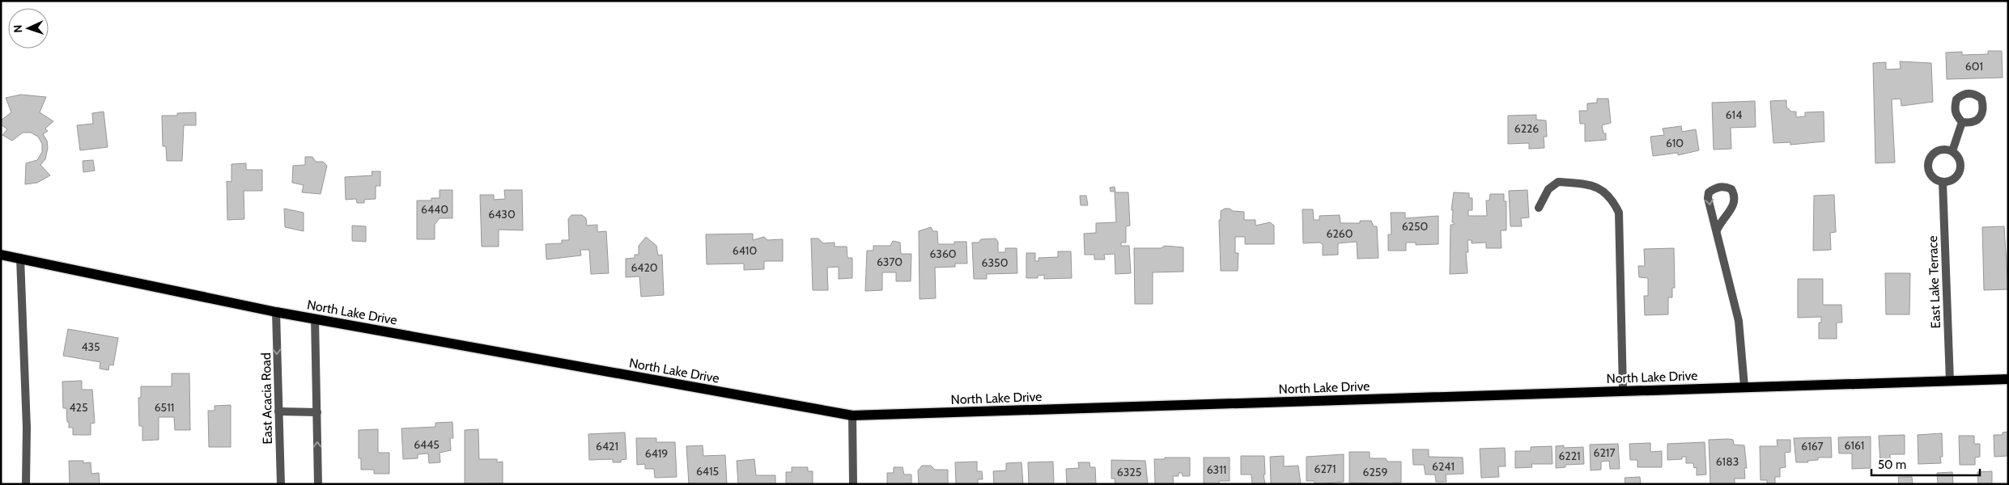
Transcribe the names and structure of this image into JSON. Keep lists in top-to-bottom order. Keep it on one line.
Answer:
{"streets":{"main road":["North Lake Drive"],"street":["East Lake Terrace","East Acacia Road"]},"crossings":[["East Lake Terrace","North Lake Drive"],["North Lake Drive","East Acacia Road"]],"house_numbers":["601","614","6226","610","6440","6430","6250","6260","6410","6360","6370","6350","6420","435","425","6511","6445","6161","6421","6167","6217","6419","6221","6183","6241","6271","6311","6415","6325","6259"],"scale_bar":"50 m","north":"left"}
